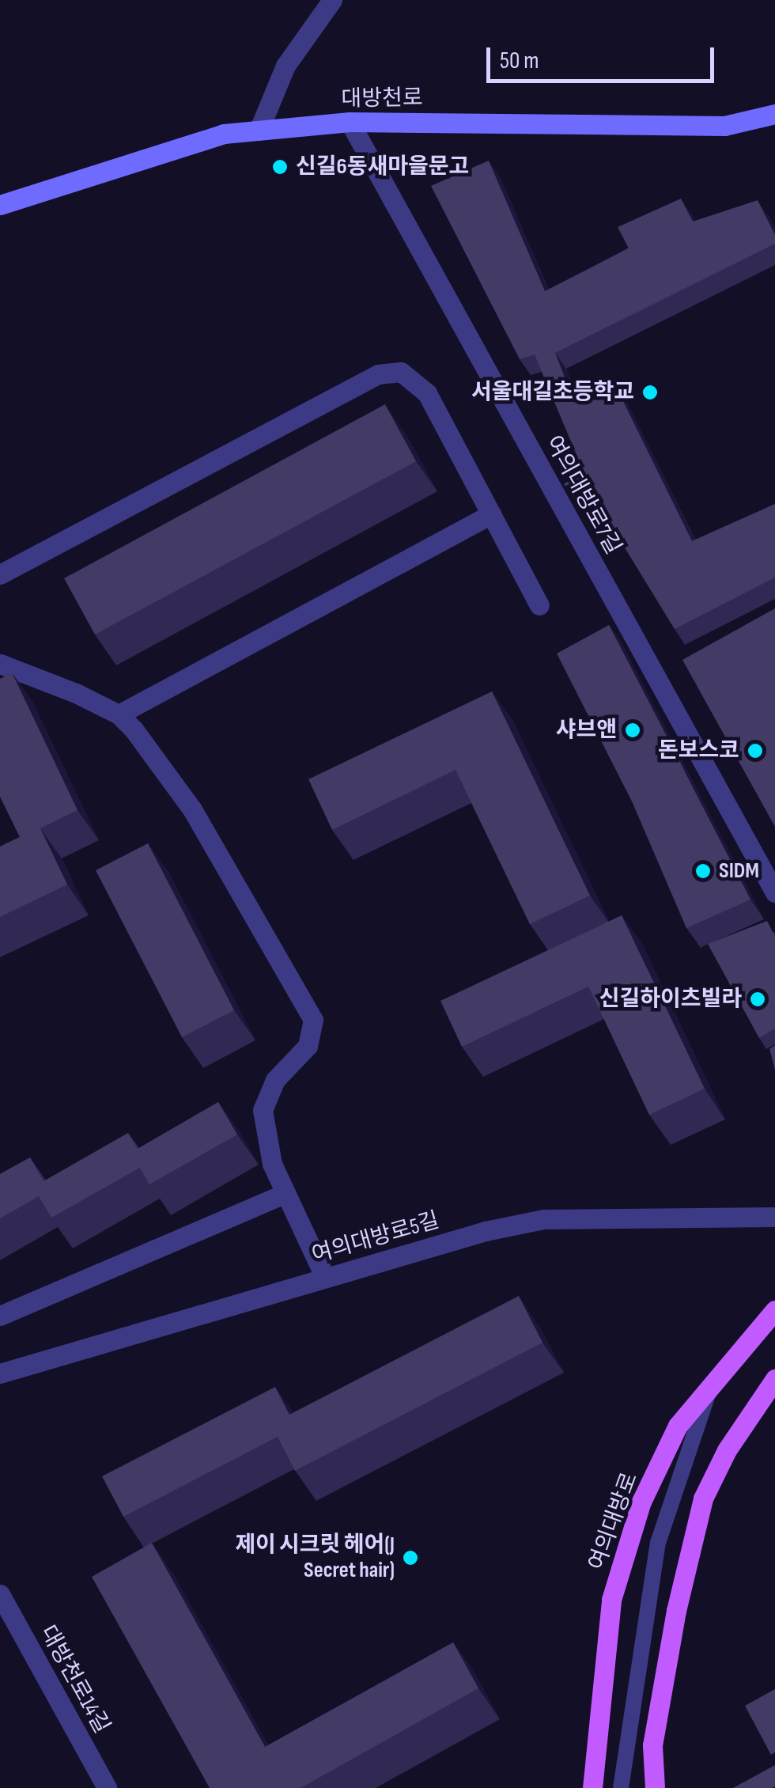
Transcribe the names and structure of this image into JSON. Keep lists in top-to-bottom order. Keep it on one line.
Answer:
{"streets":{"main road":["대방천로","여의대방로"],"street":["여의대방로7길","여의대방로5길","대방천로14길"]},"crossings":[["대방천로","여의대방로7길"]],"places":["신길6동새마을문고","서울대길초등학교","샤브앤","돈보스코","SIDM","신길하이츠빌라","제이 시크릿 헤어(J Secret hair)"],"scale_bar":"50 m"}
